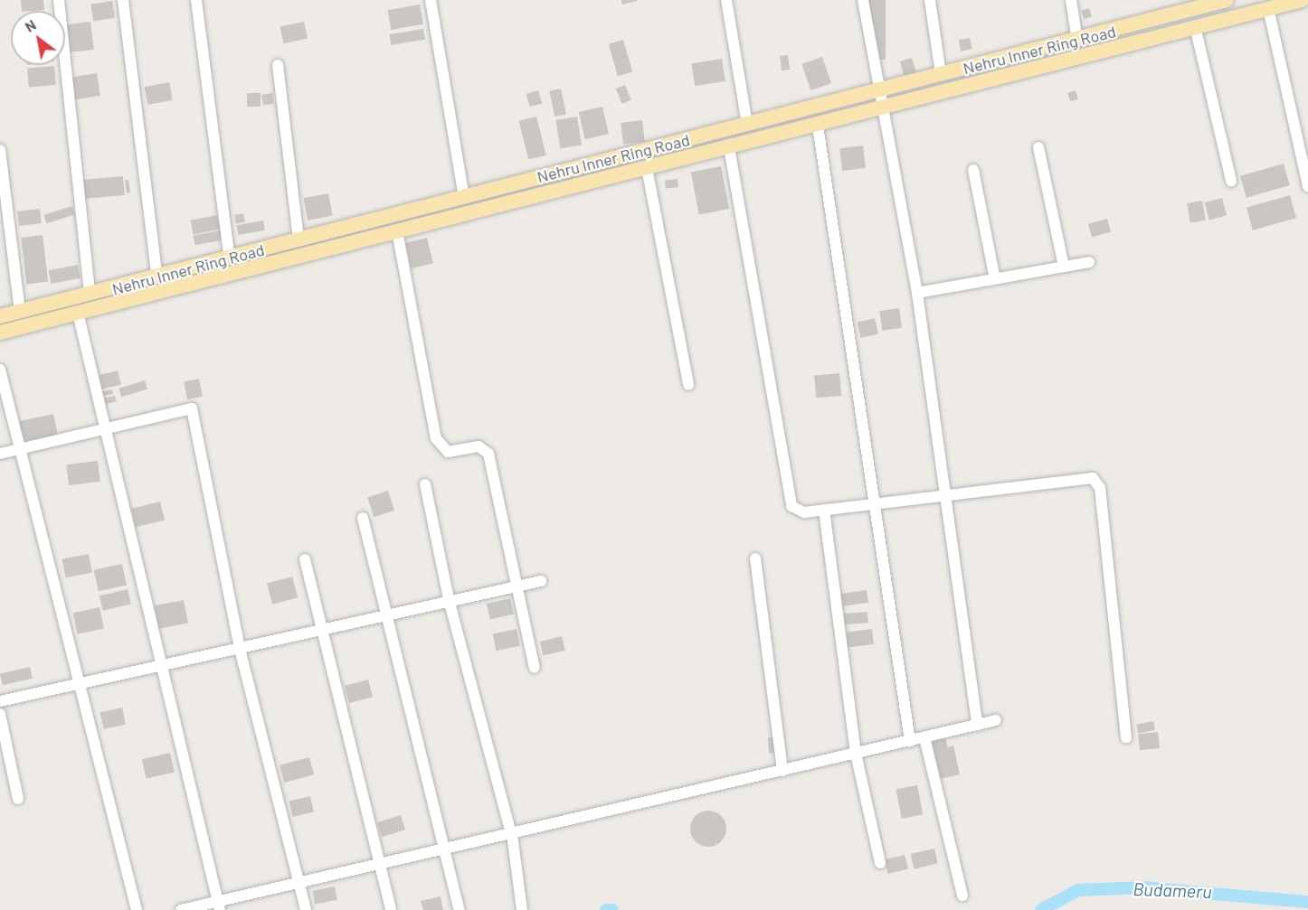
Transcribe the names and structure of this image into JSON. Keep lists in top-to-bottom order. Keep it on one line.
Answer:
{"streets":{"main road":["Nehru Inner Ring Road"]},"water":["Budameru"],"north":"top left"}
